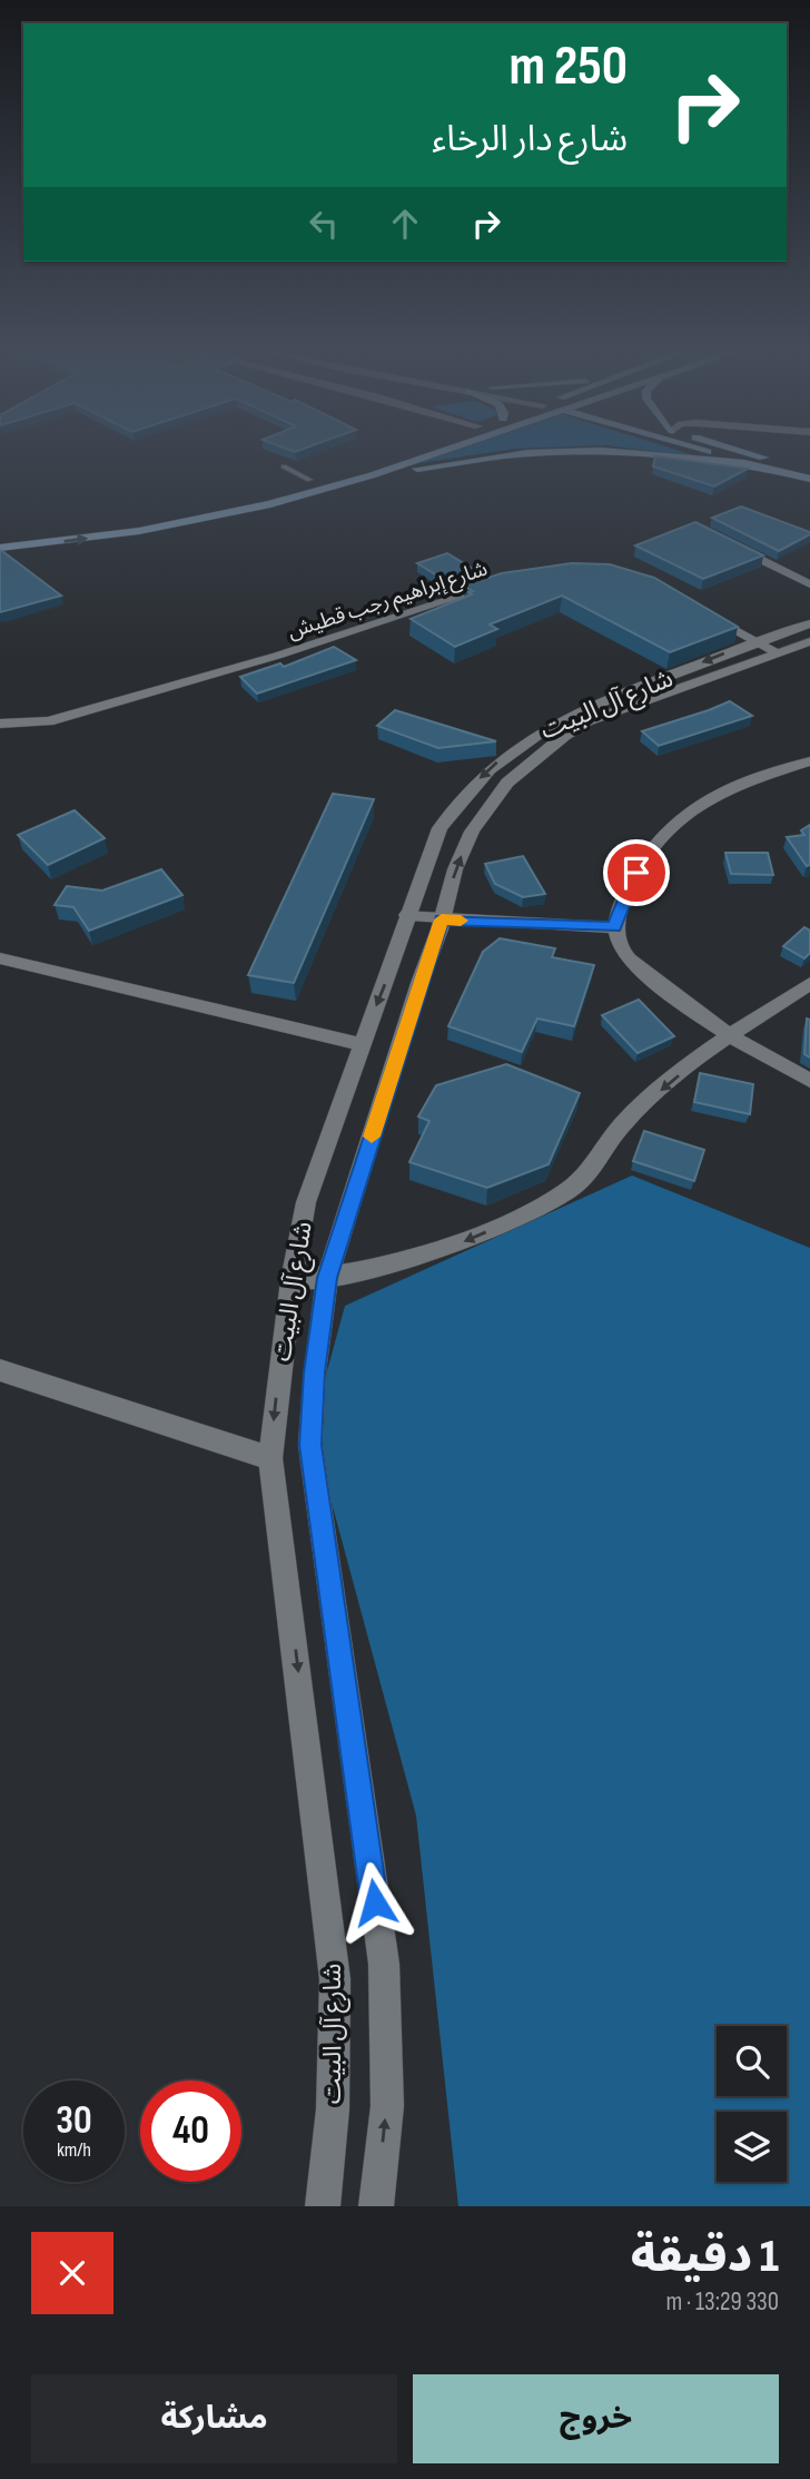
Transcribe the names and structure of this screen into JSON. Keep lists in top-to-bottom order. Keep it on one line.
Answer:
{"streets":{"street":["شارع إبراهيم رجب قطيش","شارع آل البيت"]},"page":{"turn":["250 m","شارع دار الرخاء"],"speed":"30 km/h","limit":"40","heading":["1 دقيقة","330 m · 13:29"],"buttons":["خروج","مشاركة"]}}
